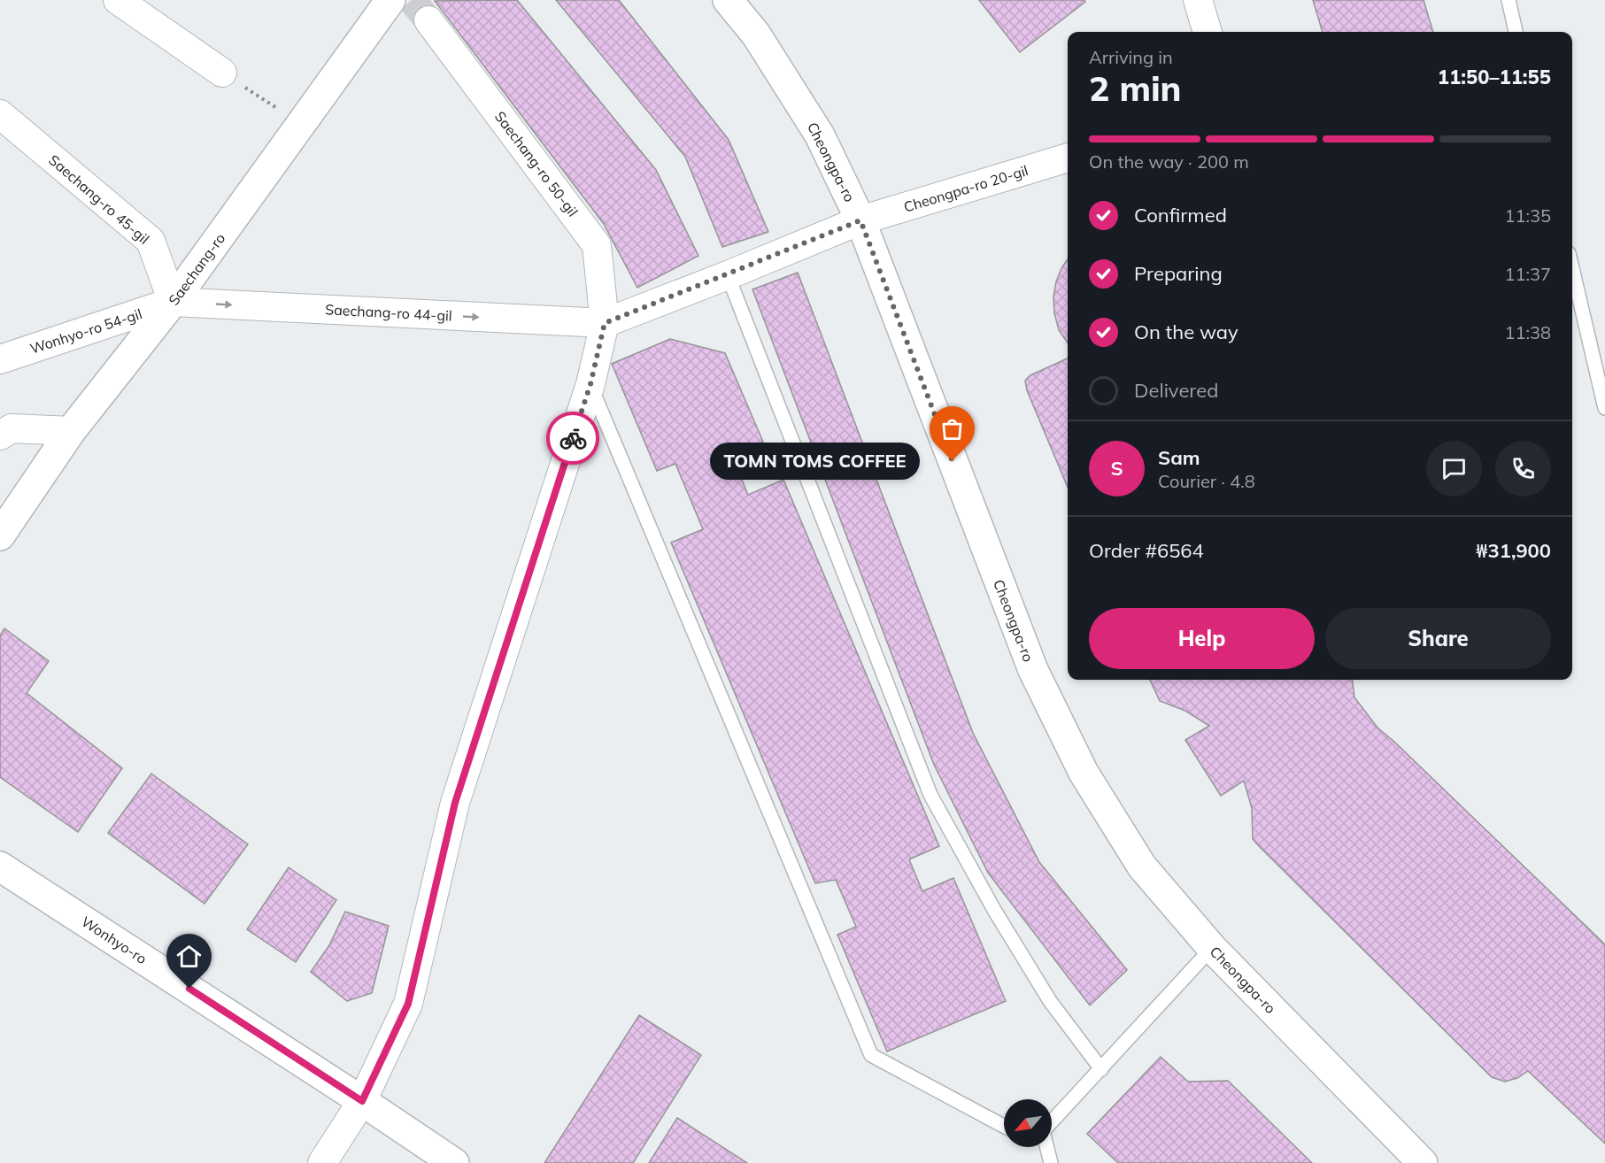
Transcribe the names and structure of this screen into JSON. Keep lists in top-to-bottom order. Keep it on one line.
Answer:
{"streets":{"main road":["Cheongpa-ro","Saechang-ro","Wonhyo-ro"],"street":["Saechang-ro 50-gil","Cheongpa-ro 20-gil","Saechang-ro 45-gil","Saechang-ro 44-gil","Wonhyo-ro 54-gil"]},"crossings":[["Cheongpa-ro","Cheongpa-ro 20-gil"],["Saechang-ro 50-gil","Cheongpa-ro 20-gil"],["Saechang-ro 50-gil","Saechang-ro 44-gil"],["Saechang-ro 50-gil","Wonhyo-ro"],["Cheongpa-ro 20-gil","Saechang-ro 44-gil"],["Saechang-ro 45-gil","Saechang-ro"],["Saechang-ro 45-gil","Saechang-ro 44-gil"],["Saechang-ro 45-gil","Wonhyo-ro 54-gil"],["Saechang-ro","Saechang-ro 44-gil"],["Saechang-ro","Wonhyo-ro 54-gil"],["Saechang-ro 44-gil","Wonhyo-ro 54-gil"]],"one_way":["Saechang-ro 44-gil"],"places":["TOMN TOMS COFFEE"],"north":"bottom left","page":{"heading":["2 min","Arriving in","11:50–11:55"],"panel":["Sam","Courier · 4.8","Order #6564","₩31,900"],"bar":"On the way · 200 m","list":[["Confirmed","11:35"],["Preparing","11:37"],["On the way","11:38"],"Delivered"],"round":"S","bubble":"TOMN TOMS COFFEE","buttons":["Help","Share"]}}
